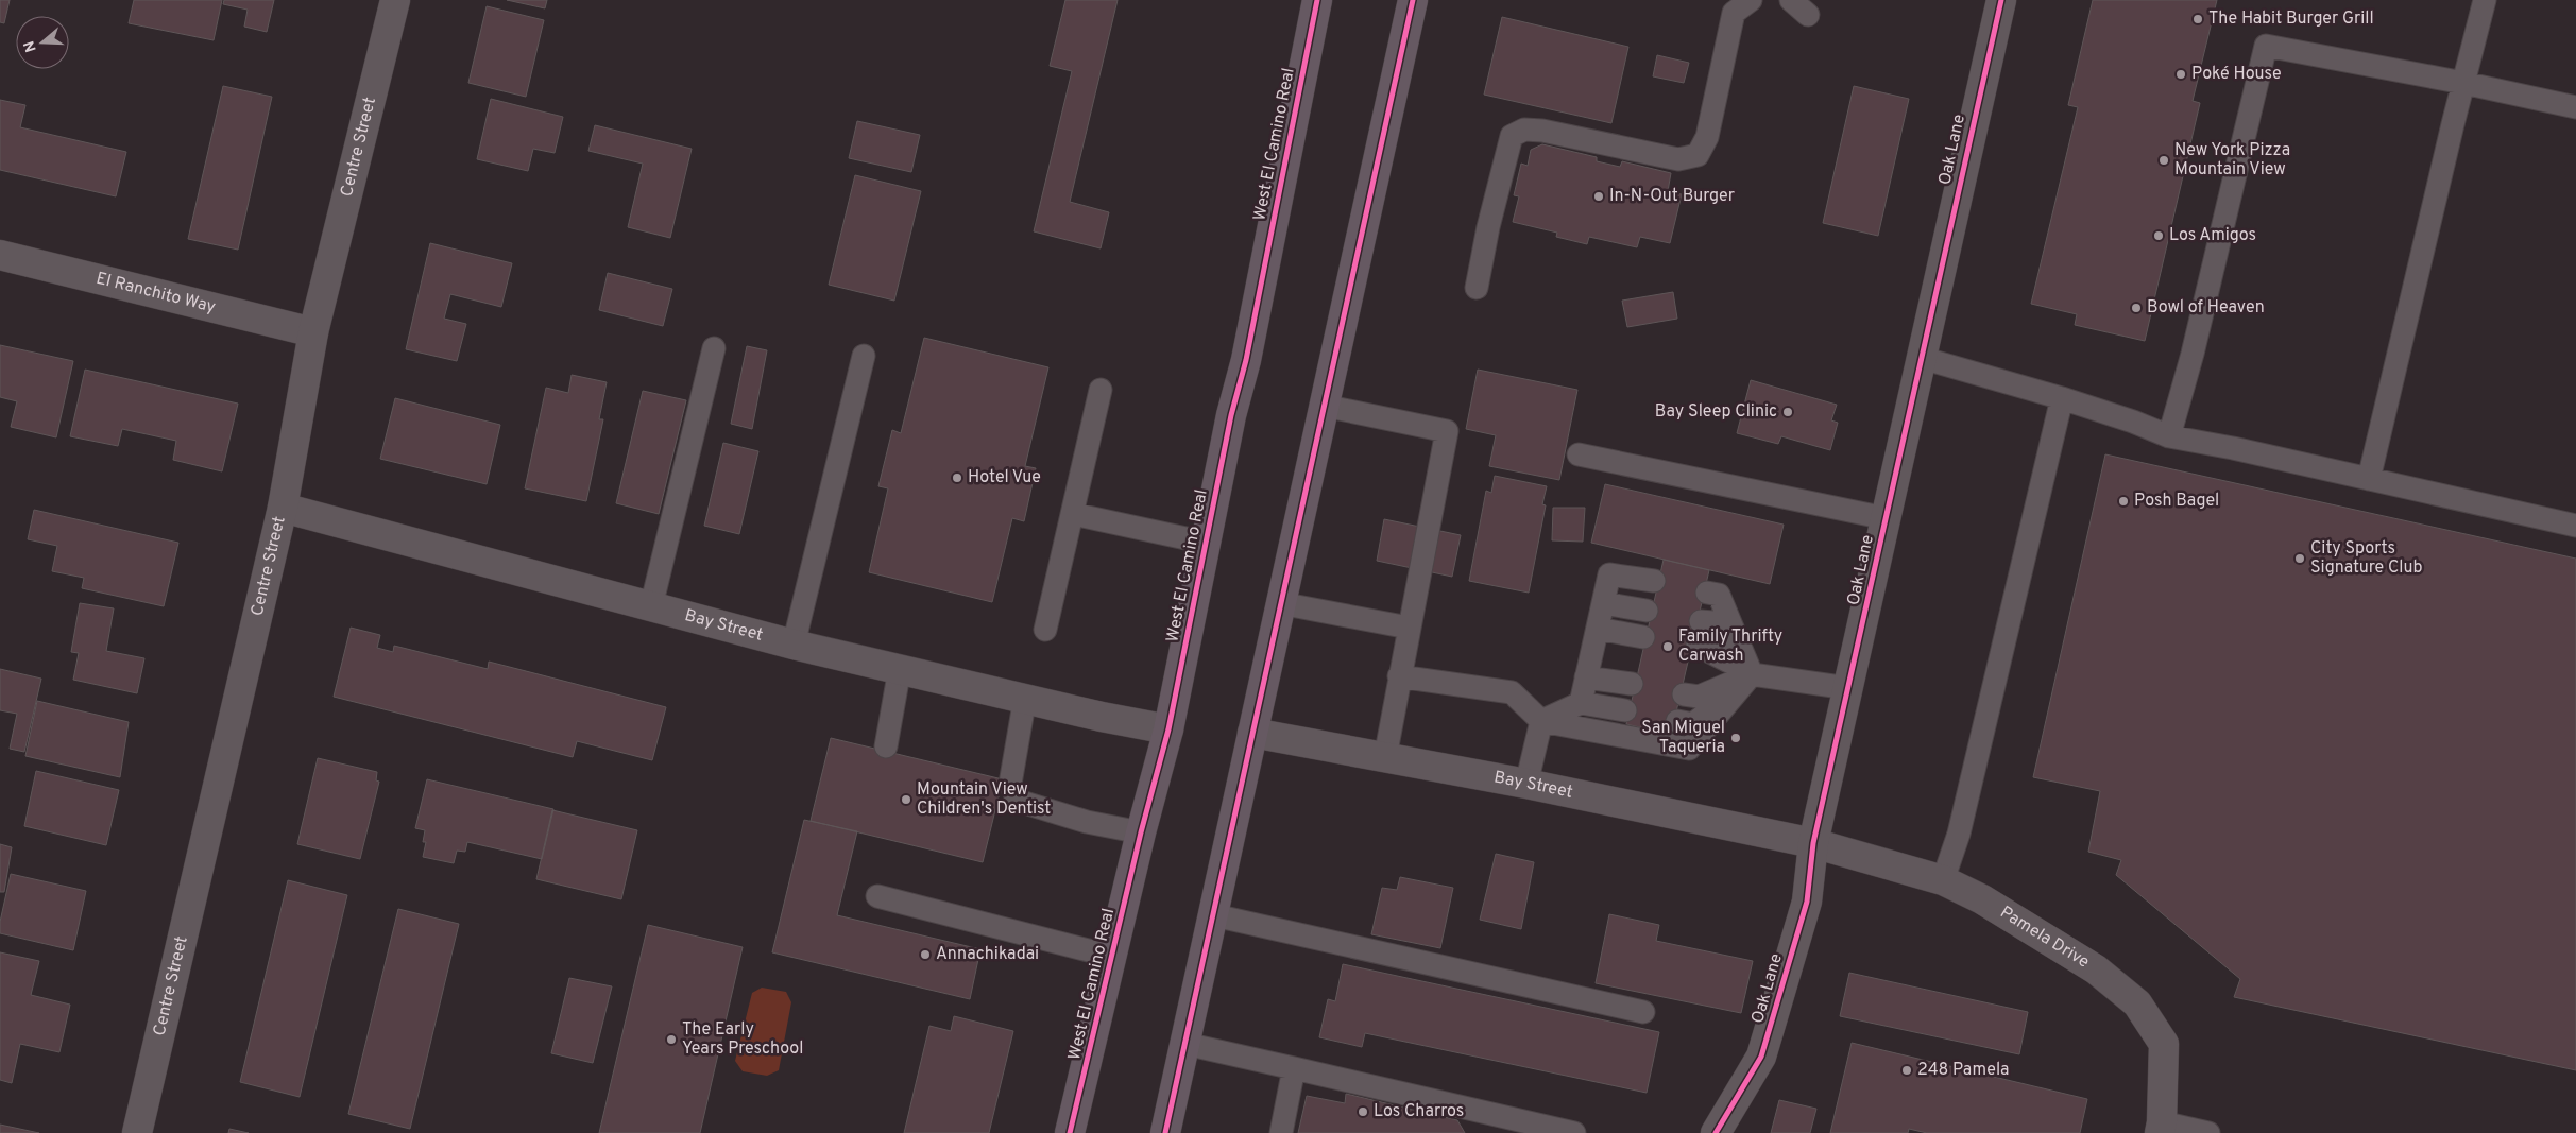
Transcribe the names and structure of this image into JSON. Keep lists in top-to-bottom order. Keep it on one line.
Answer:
{"streets":{"main road":["West El Camino Real"],"street":["Centre Street","Oak Lane","El Ranchito Way","Bay Street","Pamela Drive"]},"crossings":[["West El Camino Real","Bay Street"],["Centre Street","El Ranchito Way"],["Centre Street","Bay Street"],["Oak Lane","Bay Street"],["Oak Lane","Pamela Drive"],["Bay Street","Pamela Drive"]],"places":["The Habit Burger Grill","Poké House","New York Pizza Mountain View","In-N-Out Burger","Los Amigos","Bowl of Heaven","Bay Sleep Clinic","Hotel Vue","Posh Bagel","City Sports Signature Club","Family Thrifty Carwash","San Miguel Taqueria","Mountain View Children's Dentist","Annachikadai","The Early Years Preschool","248 Pamela","Los Charros"],"north":"left"}
